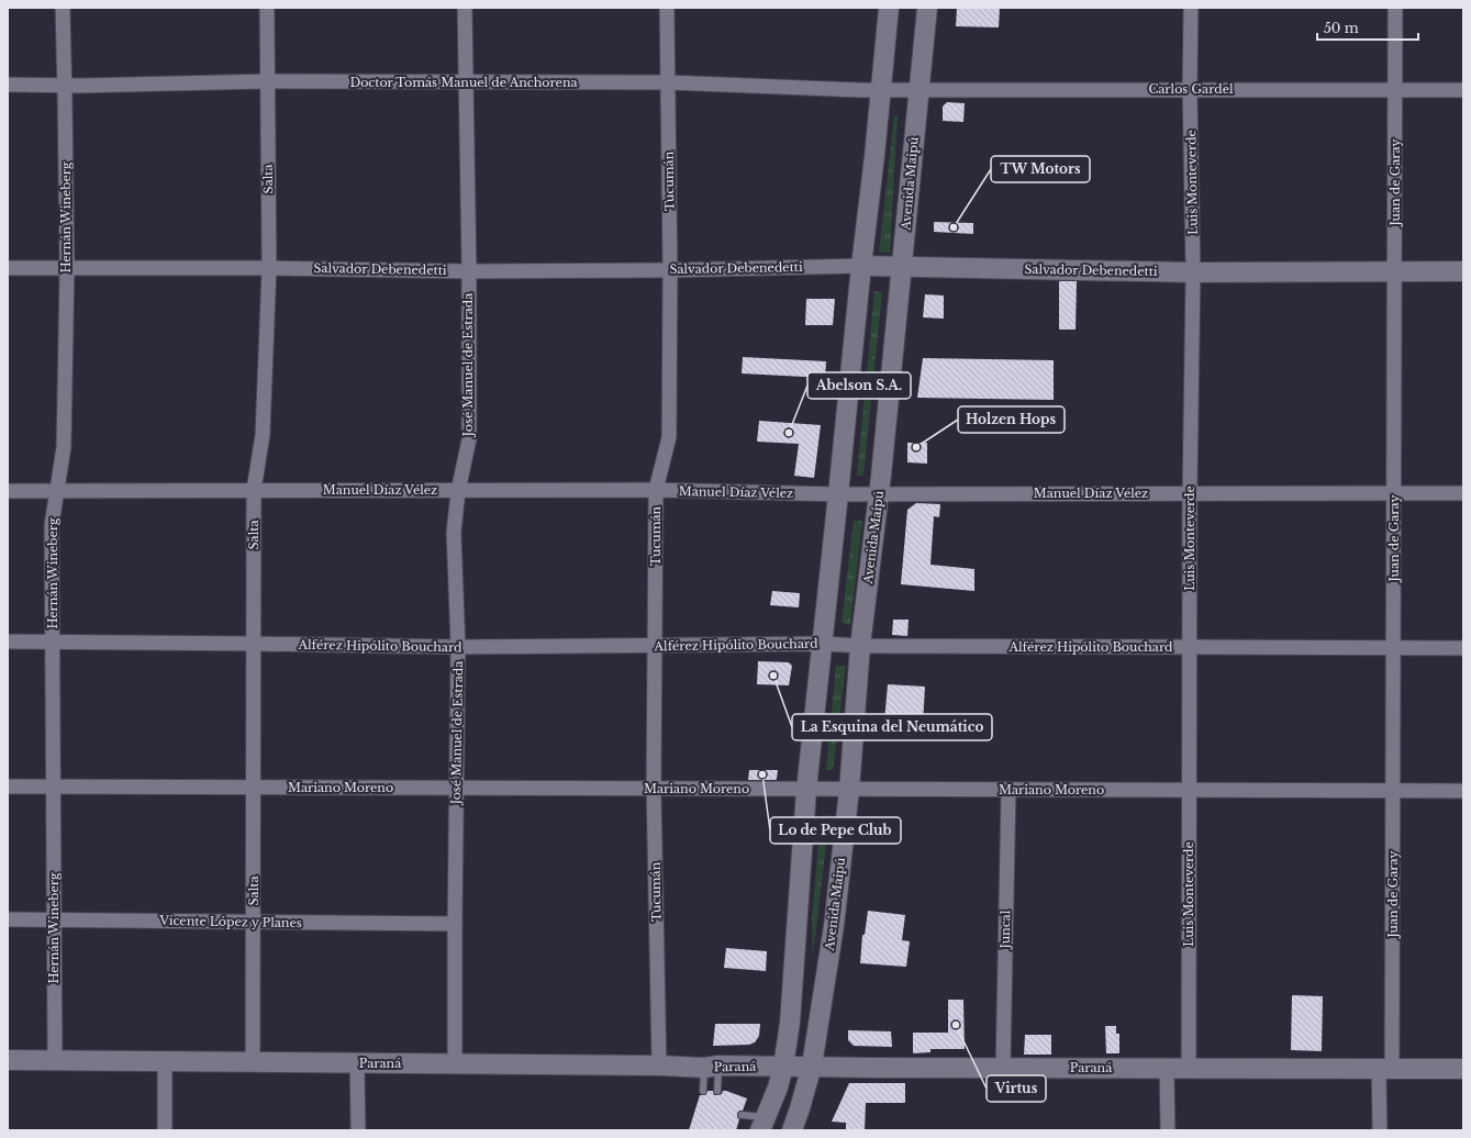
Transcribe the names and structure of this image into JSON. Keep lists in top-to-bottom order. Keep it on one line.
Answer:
{"streets":{"main road":["Avenida Maipú","Salvador Debenedetti","Paraná"],"street":["Doctor Tomás Manuel de Anchorena","Carlos Gardel","Salta","Tucumán","Luis Monteverde","Juan de Garay","Hernán Wineberg","José Manuel de Estrada","Manuel Díaz Vélez","Alférez Hipólito Bouchard","Mariano Moreno","Vicente López y Planes","Juncal"]},"crossings":[["Doctor Tomás Manuel de Anchorena","Carlos Gardel"],["Doctor Tomás Manuel de Anchorena","Salta"],["Doctor Tomás Manuel de Anchorena","Tucumán"],["Doctor Tomás Manuel de Anchorena","Avenida Maipú"],["Doctor Tomás Manuel de Anchorena","Hernán Wineberg"],["Doctor Tomás Manuel de Anchorena","José Manuel de Estrada"],["Carlos Gardel","Luis Monteverde"],["Carlos Gardel","Juan de Garay"],["Carlos Gardel","Avenida Maipú"],["Salta","Salvador Debenedetti"],["Salta","Manuel Díaz Vélez"],["Salta","Alférez Hipólito Bouchard"],["Salta","Mariano Moreno"],["Salta","Vicente López y Planes"],["Salta","Paraná"],["Tucumán","Salvador Debenedetti"],["Tucumán","Manuel Díaz Vélez"],["Tucumán","Alférez Hipólito Bouchard"],["Tucumán","Mariano Moreno"],["Tucumán","Paraná"],["Luis Monteverde","Salvador Debenedetti"],["Luis Monteverde","Manuel Díaz Vélez"],["Luis Monteverde","Alférez Hipólito Bouchard"],["Luis Monteverde","Mariano Moreno"],["Luis Monteverde","Paraná"],["Juan de Garay","Salvador Debenedetti"],["Juan de Garay","Manuel Díaz Vélez"],["Juan de Garay","Alférez Hipólito Bouchard"],["Juan de Garay","Mariano Moreno"],["Juan de Garay","Paraná"],["Avenida Maipú","Salvador Debenedetti"],["Avenida Maipú","Manuel Díaz Vélez"],["Avenida Maipú","Alférez Hipólito Bouchard"],["Avenida Maipú","Mariano Moreno"],["Avenida Maipú","Paraná"],["Hernán Wineberg","Salvador Debenedetti"],["Hernán Wineberg","Manuel Díaz Vélez"],["Hernán Wineberg","Alférez Hipólito Bouchard"],["Hernán Wineberg","Mariano Moreno"],["Hernán Wineberg","Vicente López y Planes"],["Hernán Wineberg","Paraná"],["Salvador Debenedetti","José Manuel de Estrada"],["José Manuel de Estrada","Manuel Díaz Vélez"],["José Manuel de Estrada","Alférez Hipólito Bouchard"],["José Manuel de Estrada","Mariano Moreno"],["José Manuel de Estrada","Vicente López y Planes"],["José Manuel de Estrada","Paraná"],["Mariano Moreno","Juncal"],["Juncal","Paraná"]],"places":["TW Motors","Abelson S.A.","Holzen Hops","La Esquina del Neumático","Lo de Pepe Club","Virtus"],"scale_bar":"50 m"}
